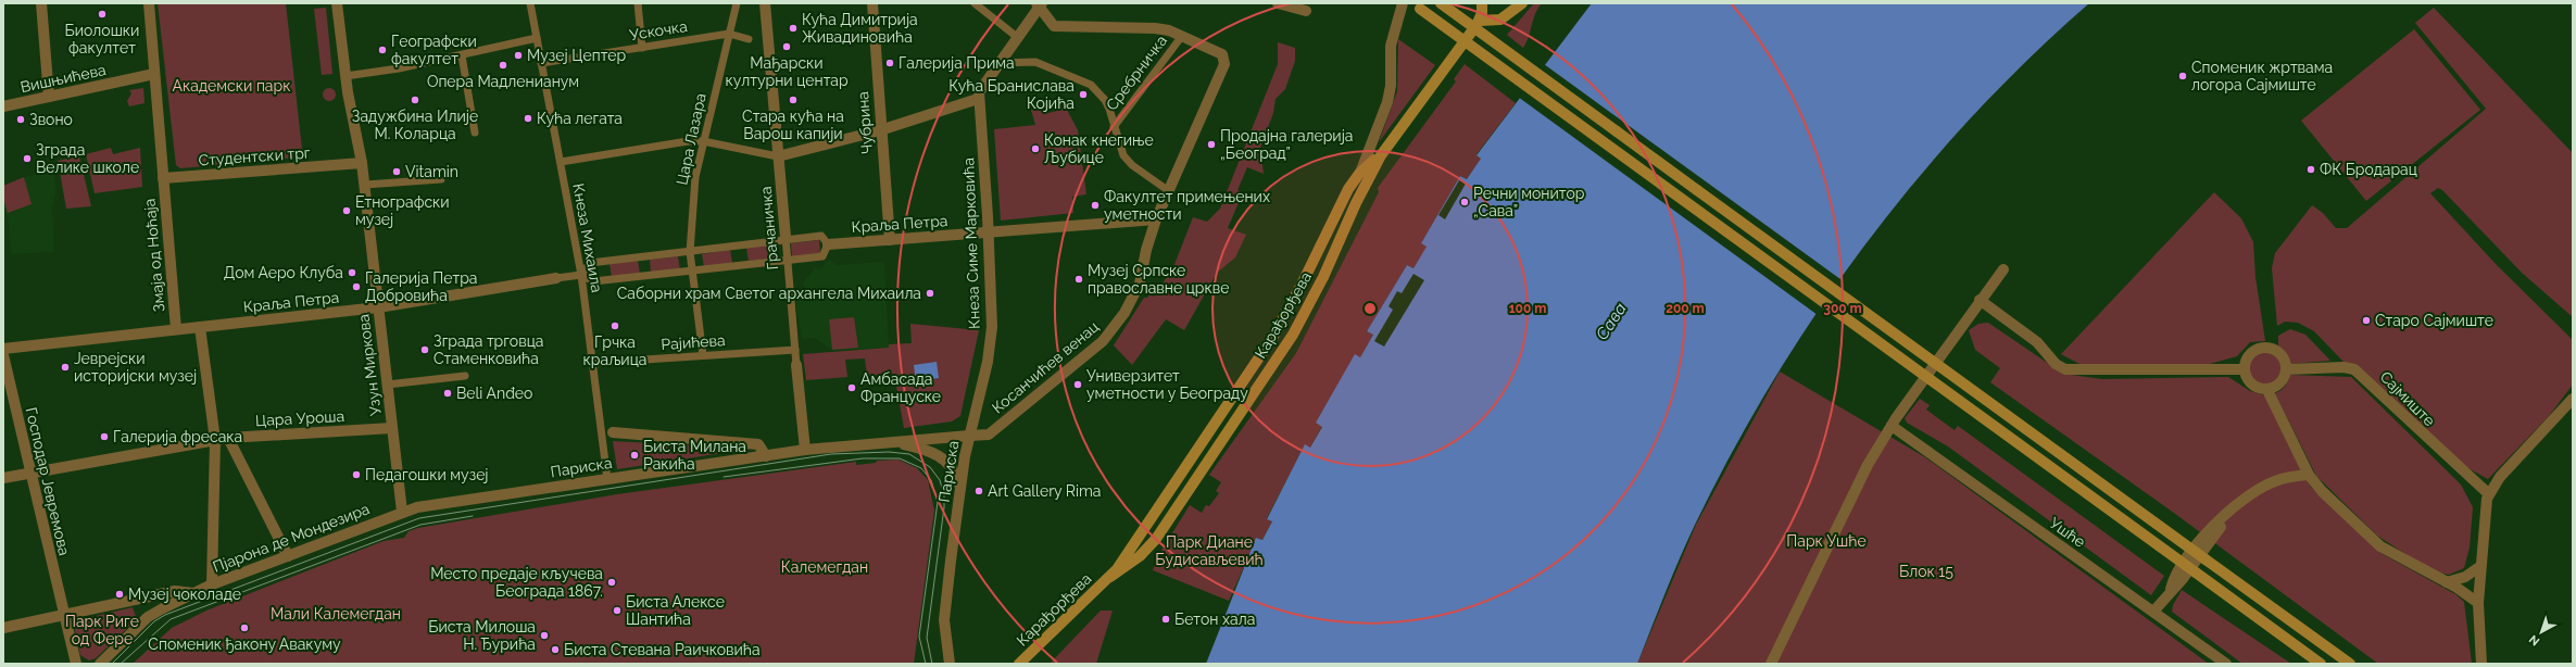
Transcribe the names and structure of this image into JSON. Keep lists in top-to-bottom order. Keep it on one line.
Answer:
{"streets":{"main road":["Карађорђева"],"street":["Ускочка","Сребрничка","Вишњићева","Чубрина","Цара Лазара","Студентски трг","Краља Петра","Грачаничка","Кнеза Михаила","Кнеза Симе Марковића","Змаја од Ноћаја","Рајићева","Узун Миркова","Косанчићев венац","Сајмиште","Цара Уроша","Париска","Господар Јевремова","Ушће","Пјарона де Мондезира"]},"crossings":[["Ускочка","Цара Лазара"],["Ускочка","Кнеза Михаила"],["Сребрничка","Косанчићев венац"],["Чубрина","Краља Петра"],["Цара Лазара","Краља Петра"],["Цара Лазара","Рајићева"],["Студентски трг","Змаја од Ноћаја"],["Студентски трг","Узун Миркова"],["Краља Петра","Грачаничка"],["Краља Петра","Кнеза Михаила"],["Краља Петра","Кнеза Симе Марковића"],["Краља Петра","Змаја од Ноћаја"],["Краља Петра","Узун Миркова"],["Краља Петра","Косанчићев венац"],["Грачаничка","Рајићева"],["Грачаничка","Париска"],["Кнеза Михаила","Рајићева"],["Кнеза Михаила","Париска"],["Кнеза Симе Марковића","Косанчићев венац"],["Кнеза Симе Марковића","Париска"],["Узун Миркова","Цара Уроша"],["Узун Миркова","Париска"],["Узун Миркова","Пјарона де Мондезира"],["Косанчићев венац","Париска"],["Цара Уроша","Господар Јевремова"],["Париска","Пјарона де Мондезира"],["Господар Јевремова","Пјарона де Мондезира"]],"water":["Сава"],"parks":["Академски парк","Парк Ушће","Парк Диане Будисављевић","Калемегдан","Блок 15","Мали Калемегдан","Парк Риге од Фере"],"places":["Биолошки факултет","Кућа Димитрија Живадиновића","Мађарски културни центар","Географски факултет","Музеј Цептер","Галерија Прима","Опера Мадленианум","Споменик жртвама логора Сајмиште","Кућа Бранислава Којића","Задужбина Илије М. Коларца","Стара кућа на Варош капији","Кућа легата","Звоно","Продајна галерија „Београд”","Конак кнегиње Љубице","Зграда Велике школе","ФК Бродарац","Vitamin","Речни монитор „Сава”","Факултет примењених уметности","Етнографски музеј","Дом Аеро Клуба","Музеј Српске православне цркве","Галерија Петра Добровића","Саборни храм Светог архангела Михаила","Старо Сајмиште","Грчка краљица","Зграда трговца Стаменковића","Јеврејски историјски музеј","Универзитет уметности у Београду","Амбасада Француске","Beli Anđeo","Галерија фресака","Биста Милана Ракића","Педагошки музеј","Art Gallery Rima","Место предаје кључева Београда 1867.","Музеј чоколаде","Биста Алексе Шантића","Бетон хала","Споменик ђакону Авакуму","Биста Милоша Н. Ђурића","Биста Стевана Раичковића"],"north":"bottom left","rings":["100 m","200 m","300 m"]}
